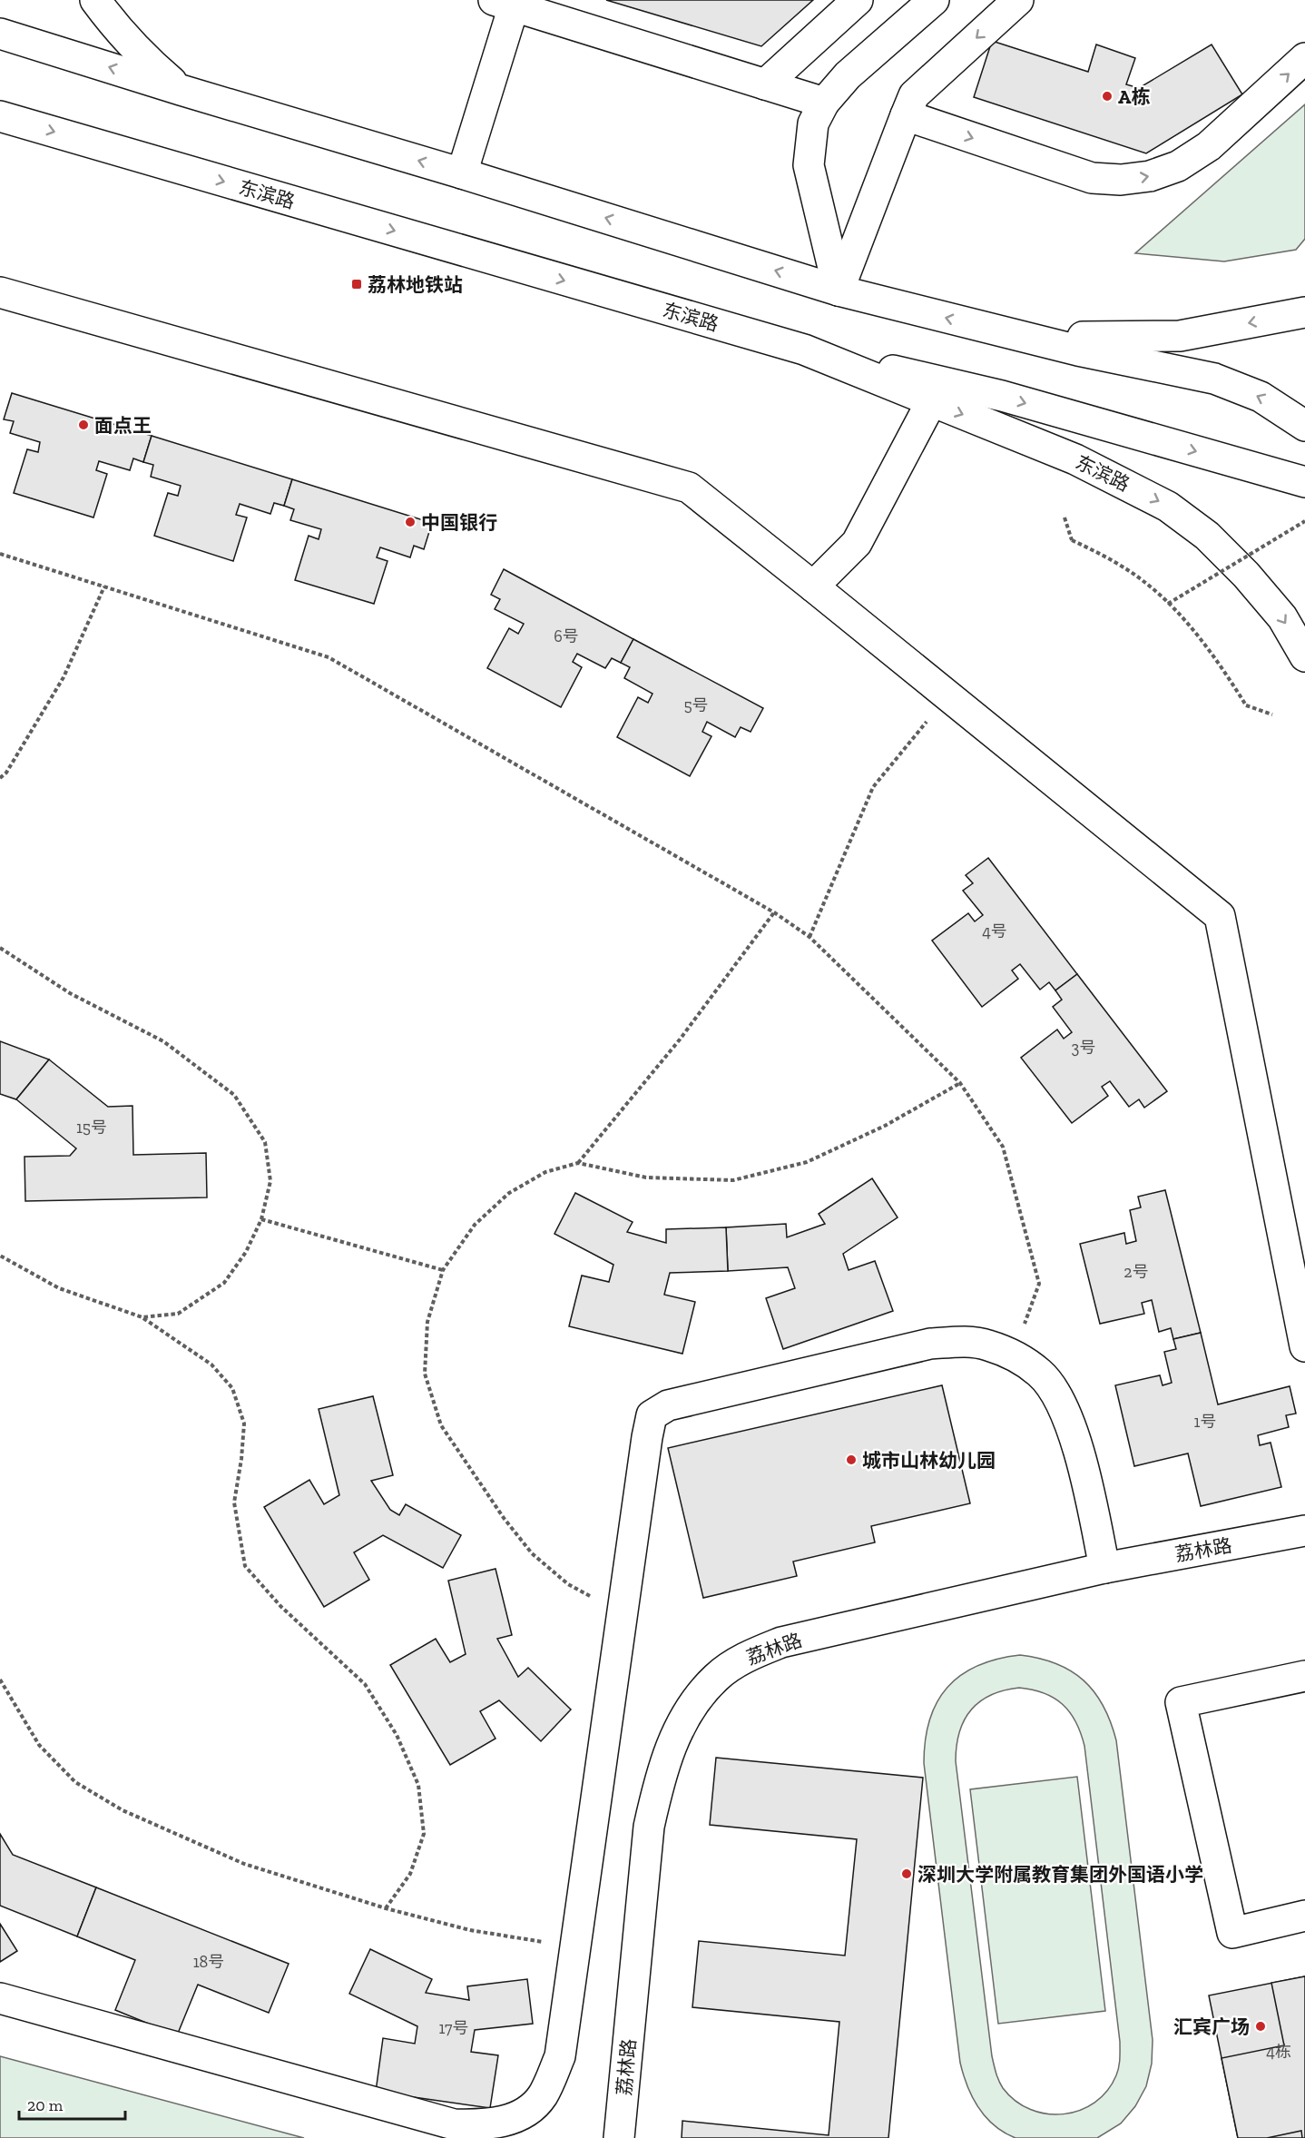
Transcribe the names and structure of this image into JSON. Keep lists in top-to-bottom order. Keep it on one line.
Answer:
{"streets":{"main road":["东滨路","荔林路"]},"places":{"other":["A栋","面点王","中国银行","城市山林幼儿园","深圳大学附属教育集团外国语小学","汇宾广场"],"transit":["荔林地铁站"]},"house_numbers":["6号","5号","4号","3号","15号","2号","1号","18号","17号","4栋"],"scale_bar":"20 m"}
